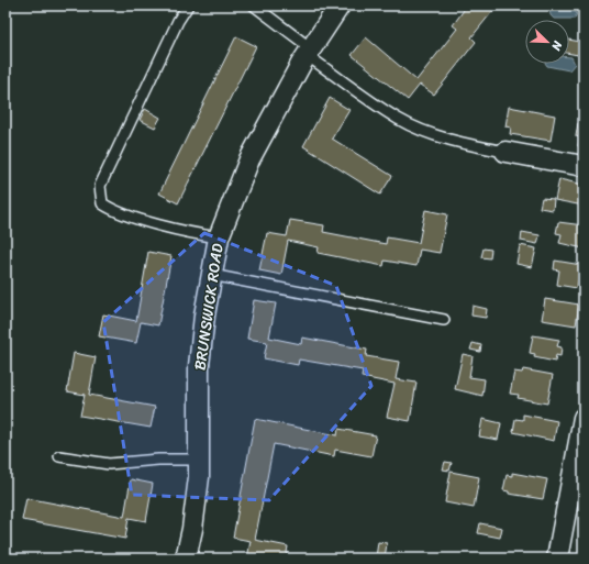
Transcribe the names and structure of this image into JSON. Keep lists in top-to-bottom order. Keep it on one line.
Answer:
{"streets":{"street":["BRUNSWICK ROAD"]},"north":"bottom right"}
